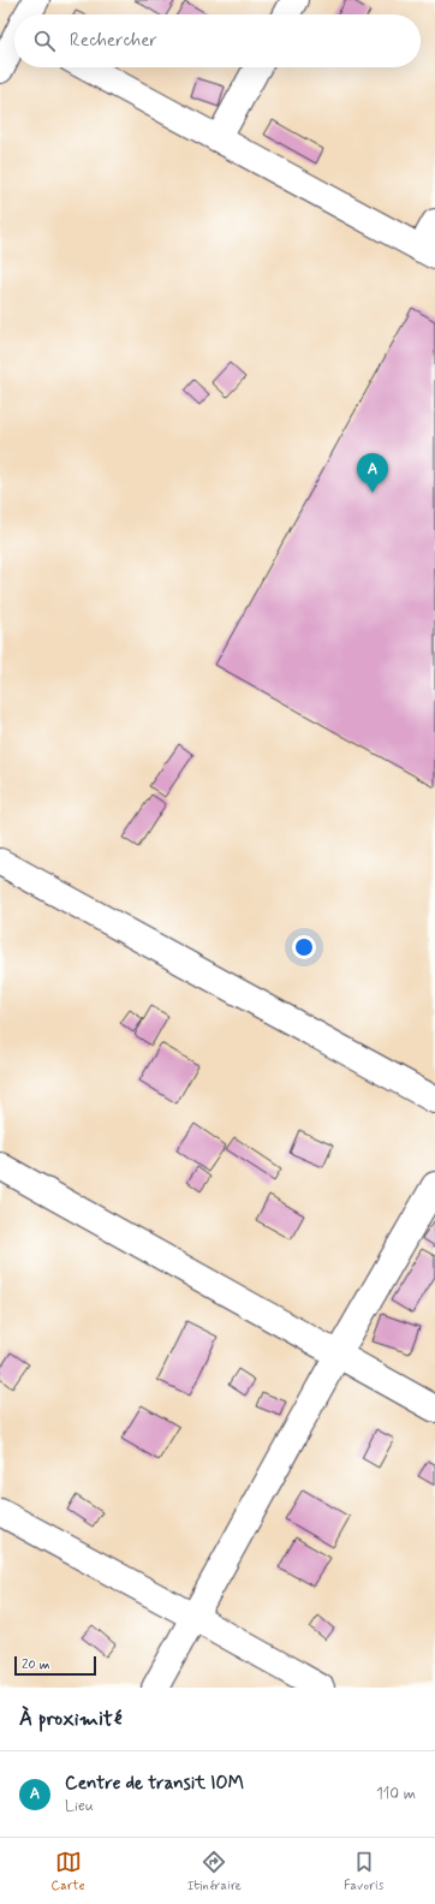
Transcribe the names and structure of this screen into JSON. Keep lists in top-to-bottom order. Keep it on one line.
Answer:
{"scale_bar":"20 m","page":{"search":"Rechercher","pins":"A","scale":"20 m","heading":"À proximité","list":[{"mark":"A","name":"Centre de transit IOM","note":"Lieu","value":"110 m"}],"nav":["Carte","Itinéraire","Favoris"]}}
